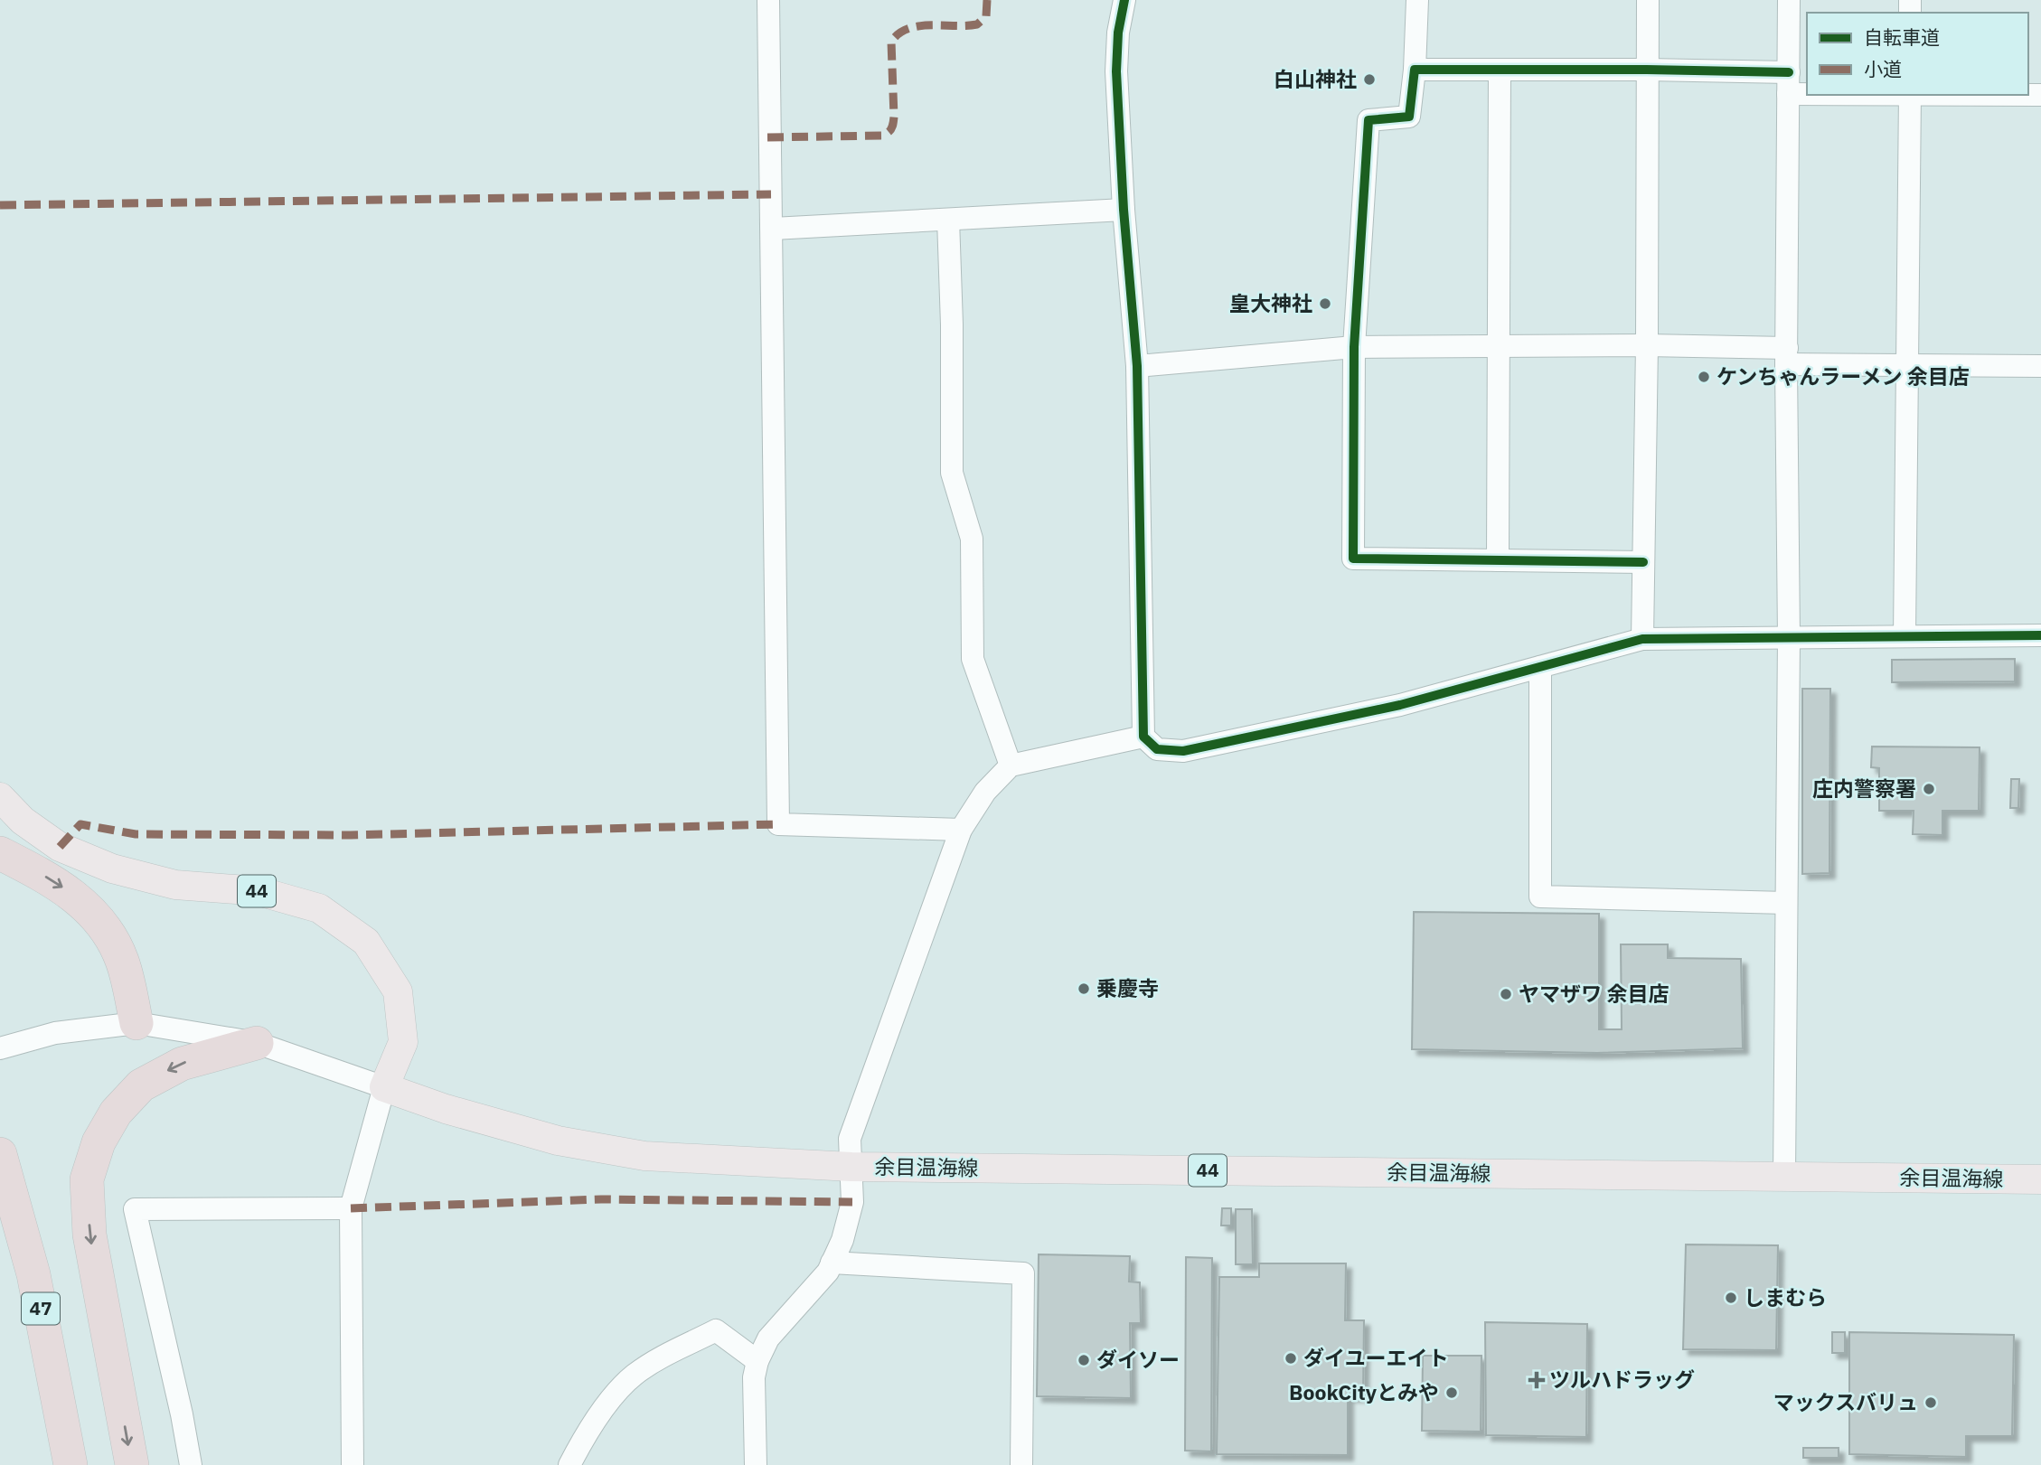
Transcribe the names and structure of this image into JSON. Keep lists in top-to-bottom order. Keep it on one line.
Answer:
{"streets":{"highway":["47"],"main road":["44","余目温海線"]},"crossings":[["44","余目温海線"]],"places":{"other":["白山神社","皇大神社","ケンちゃんラーメン 余目店","庄内警察署","乗慶寺","ヤマザワ 余目店","しまむら","ダイユーエイト","ダイソー","BookCityとみや","マックスバリュ"],"health":["ツルハドラッグ"]},"legend":["自転車道","小道"]}
